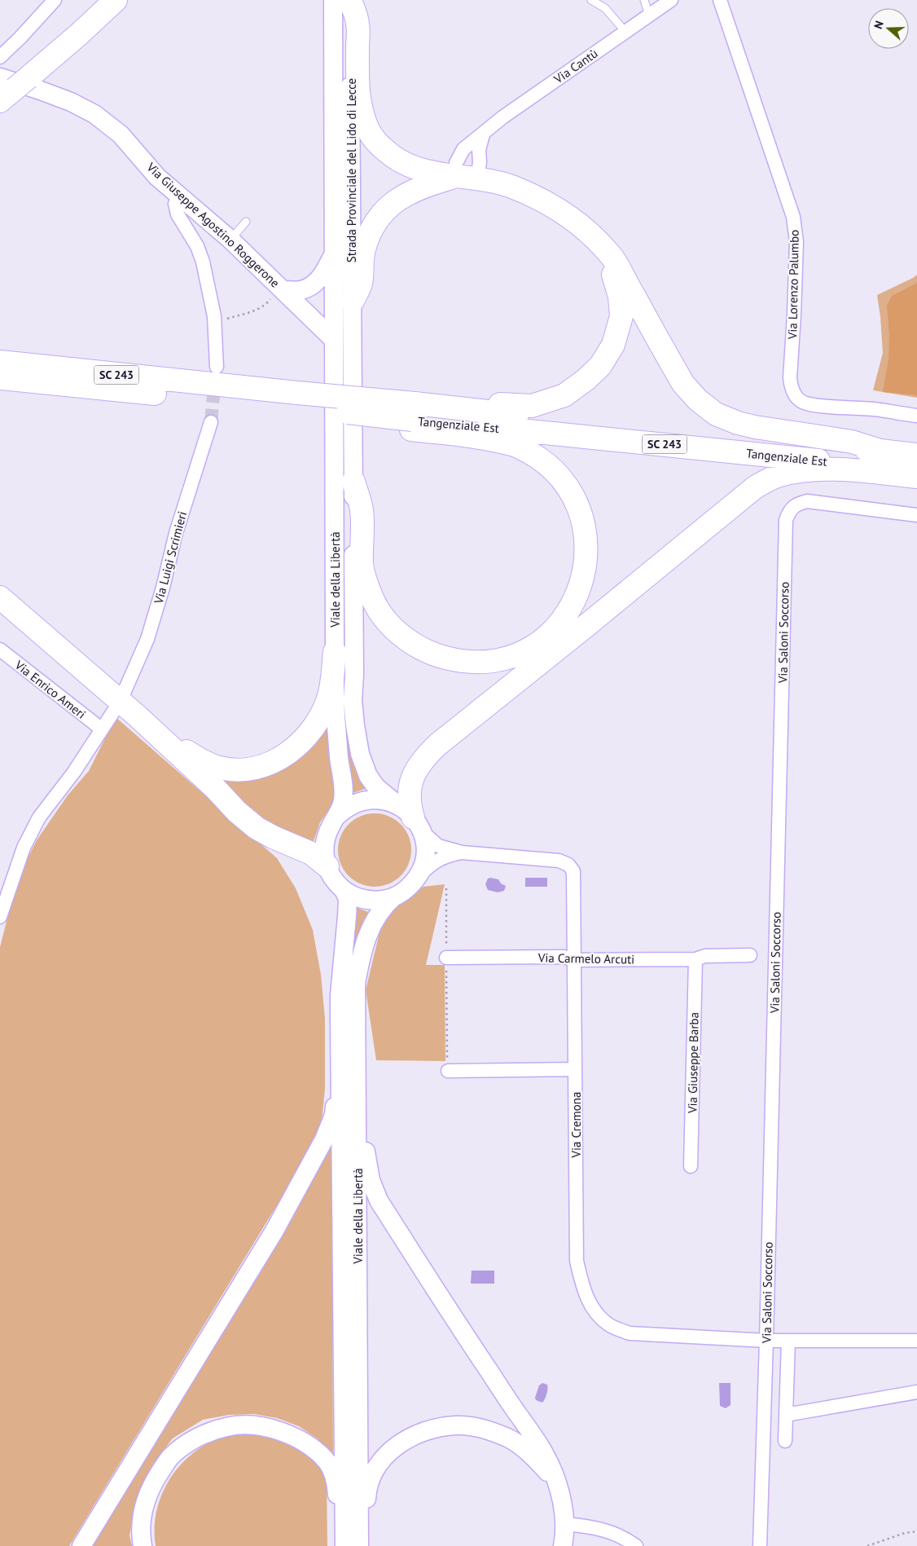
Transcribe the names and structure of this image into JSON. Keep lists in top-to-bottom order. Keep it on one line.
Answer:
{"streets":{"highway":["SC 243","Tangenziale Est"],"main road":["Strada Provinciale del Lido di Lecce","Via Giuseppe Agostino Roggerone","Viale della Libertà"],"street":["Via Cantù","Via Lorenzo Palumbo","Via Luigi Scrimieri","Via Saloni Soccorso","Via Enrico Ameri","Via Carmelo Arcuti","Via Giuseppe Barba","Via Cremona"]},"crossings":[["Strada Provinciale del Lido di Lecce","Via Giuseppe Agostino Roggerone"],["Strada Provinciale del Lido di Lecce","Viale della Libertà"],["Via Giuseppe Agostino Roggerone","Viale della Libertà"],["Viale della Libertà","Via Cremona"],["Via Saloni Soccorso","Via Cremona"],["Via Carmelo Arcuti","Via Giuseppe Barba"],["Via Carmelo Arcuti","Via Cremona"]],"north":"left"}
